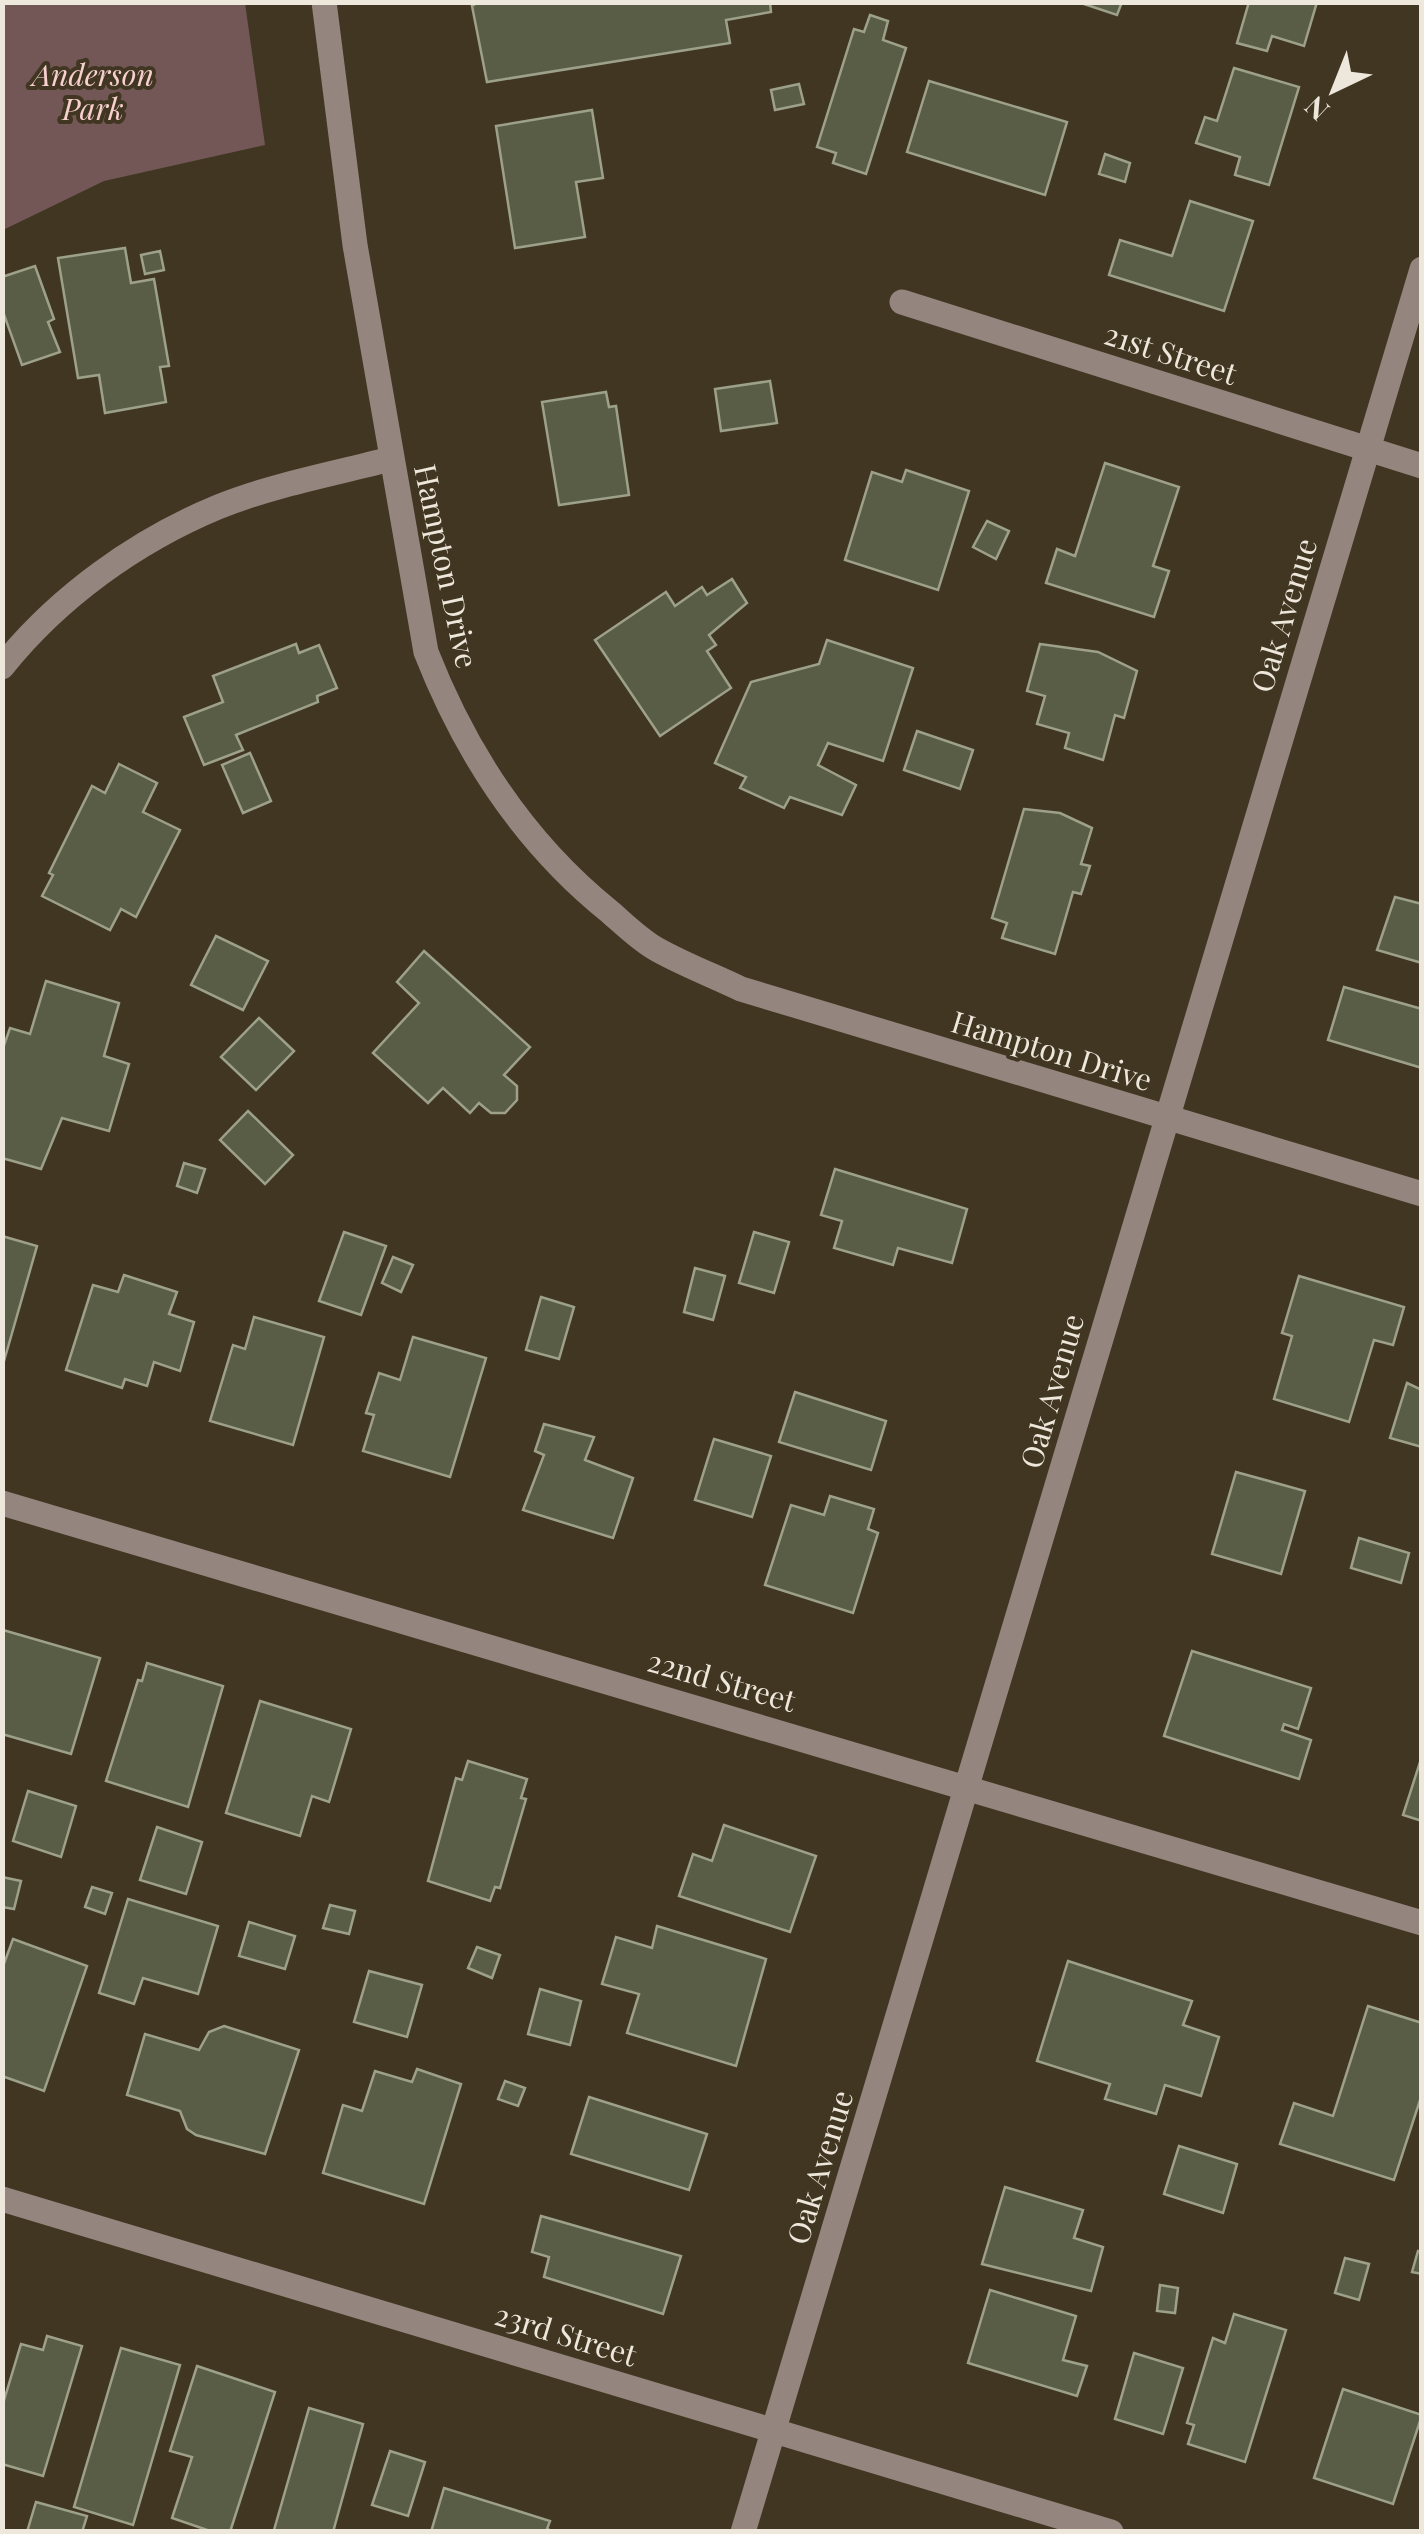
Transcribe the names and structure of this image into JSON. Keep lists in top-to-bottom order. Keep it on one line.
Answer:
{"streets":{"street":["21st Street","Hampton Drive","Oak Avenue","22nd Street","23rd Street"]},"crossings":[["21st Street","Oak Avenue"],["Hampton Drive","Oak Avenue"],["Oak Avenue","22nd Street"],["Oak Avenue","23rd Street"]],"parks":["Anderson Park"],"north":"bottom left"}
